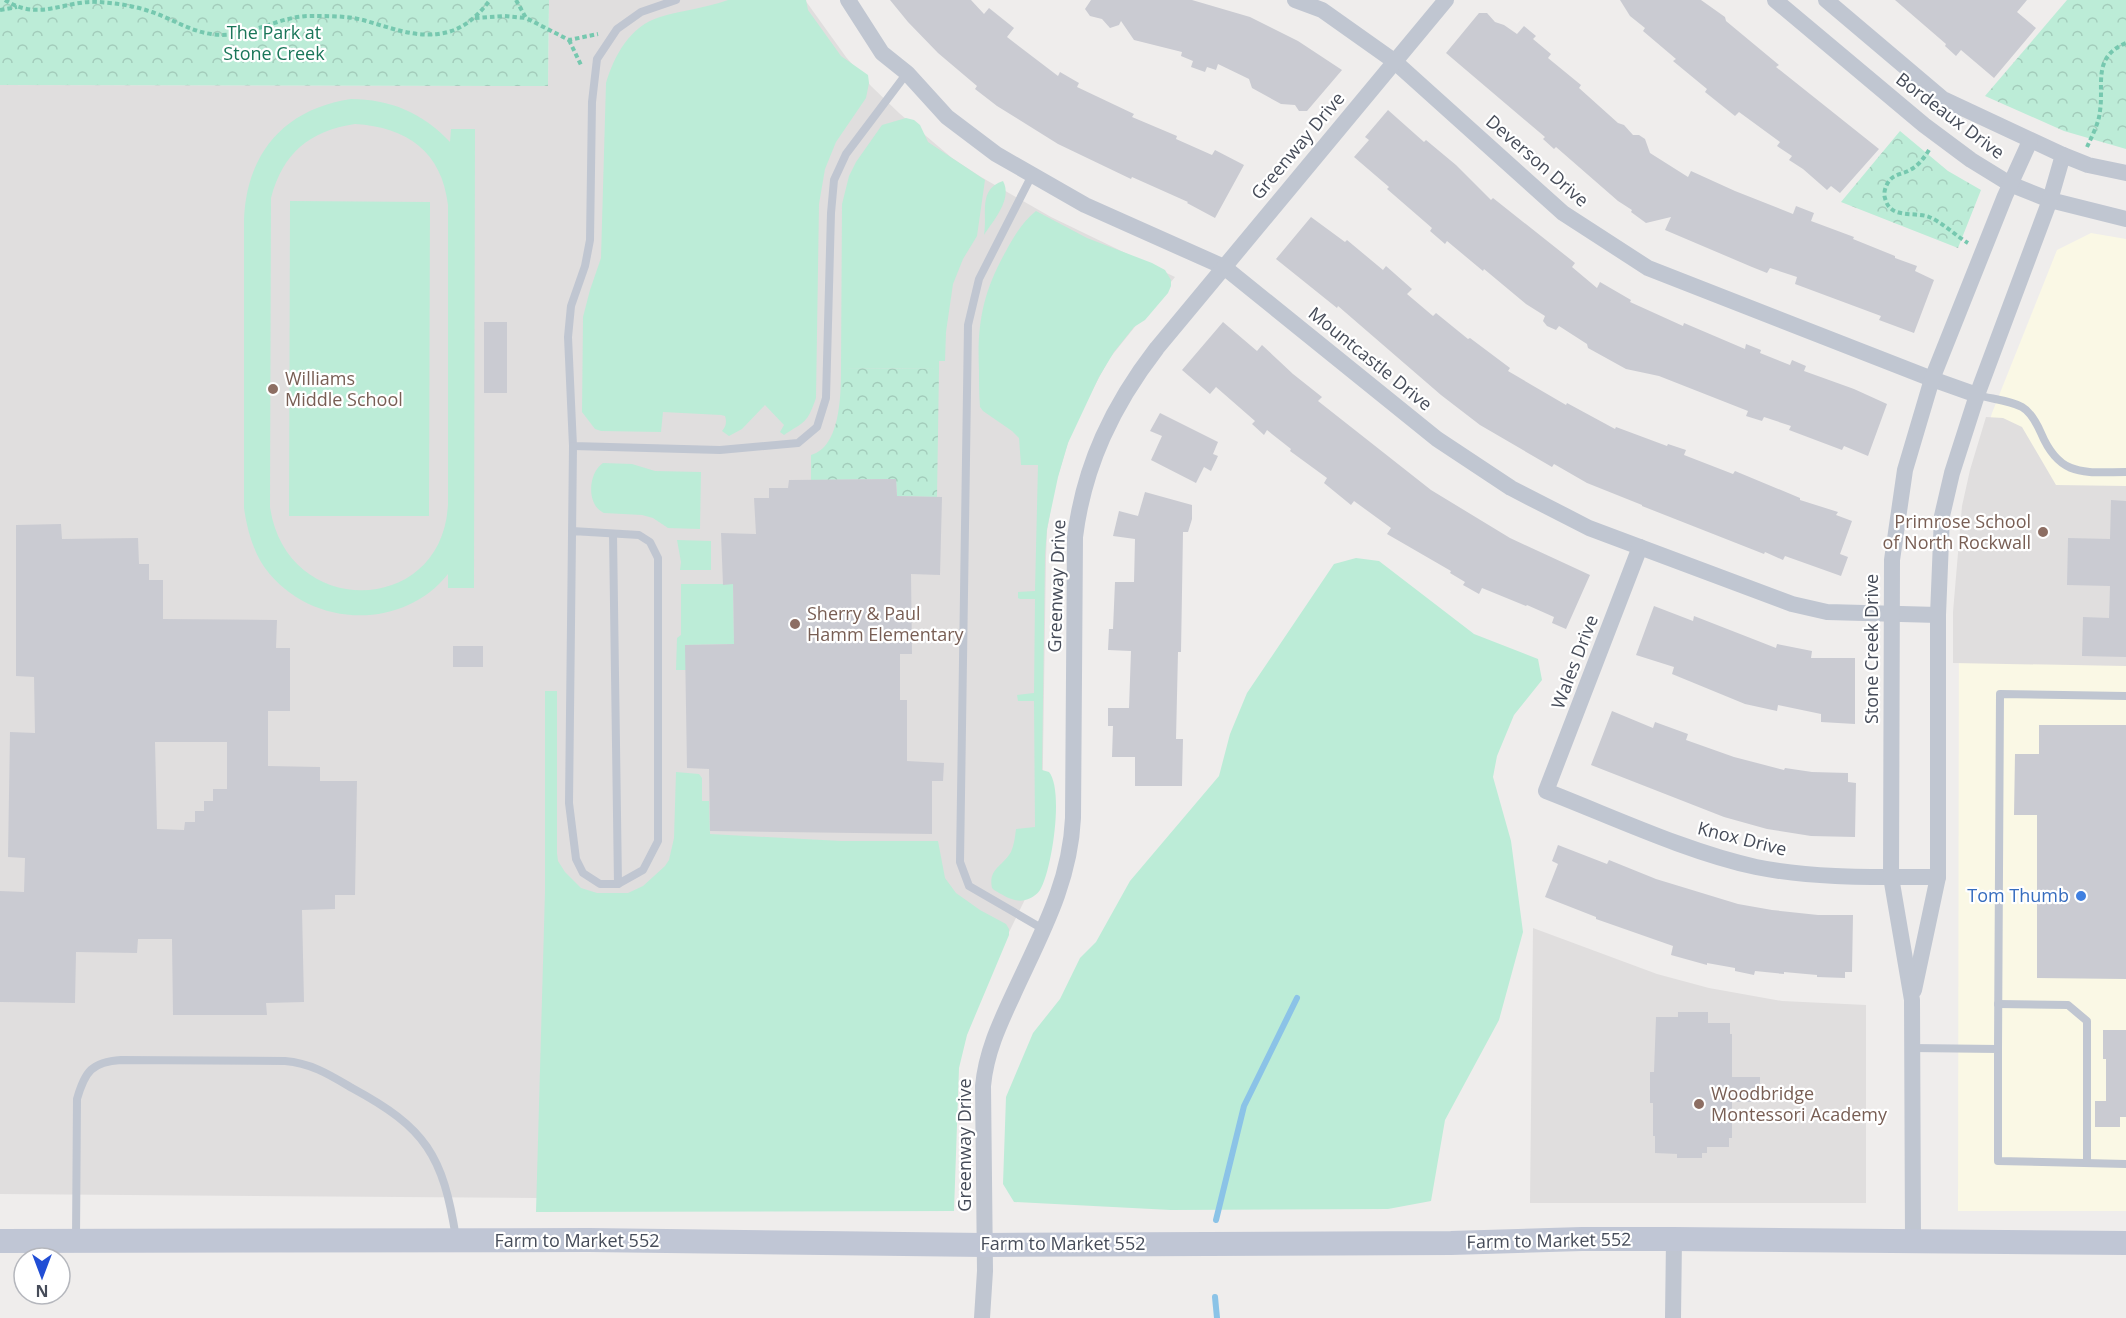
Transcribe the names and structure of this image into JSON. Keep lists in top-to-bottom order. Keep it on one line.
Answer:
{"streets":{"main road":["Farm to Market 552"],"street":["Bordeaux Drive","Greenway Drive","Deverson Drive","Mountcastle Drive","Stone Creek Drive","Wales Drive","Knox Drive"]},"crossings":[["Bordeaux Drive","Stone Creek Drive"],["Greenway Drive","Deverson Drive"],["Greenway Drive","Mountcastle Drive"],["Greenway Drive","Farm to Market 552"],["Deverson Drive","Stone Creek Drive"],["Mountcastle Drive","Stone Creek Drive"],["Mountcastle Drive","Wales Drive"],["Stone Creek Drive","Knox Drive"],["Stone Creek Drive","Farm to Market 552"],["Wales Drive","Knox Drive"]],"parks":["The Park at Stone Creek"],"places":["Williams Middle School","Primrose School of North Rockwall","Sherry & Paul Hamm Elementary","Tom Thumb","Woodbridge Montessori Academy"],"north":"bottom"}
